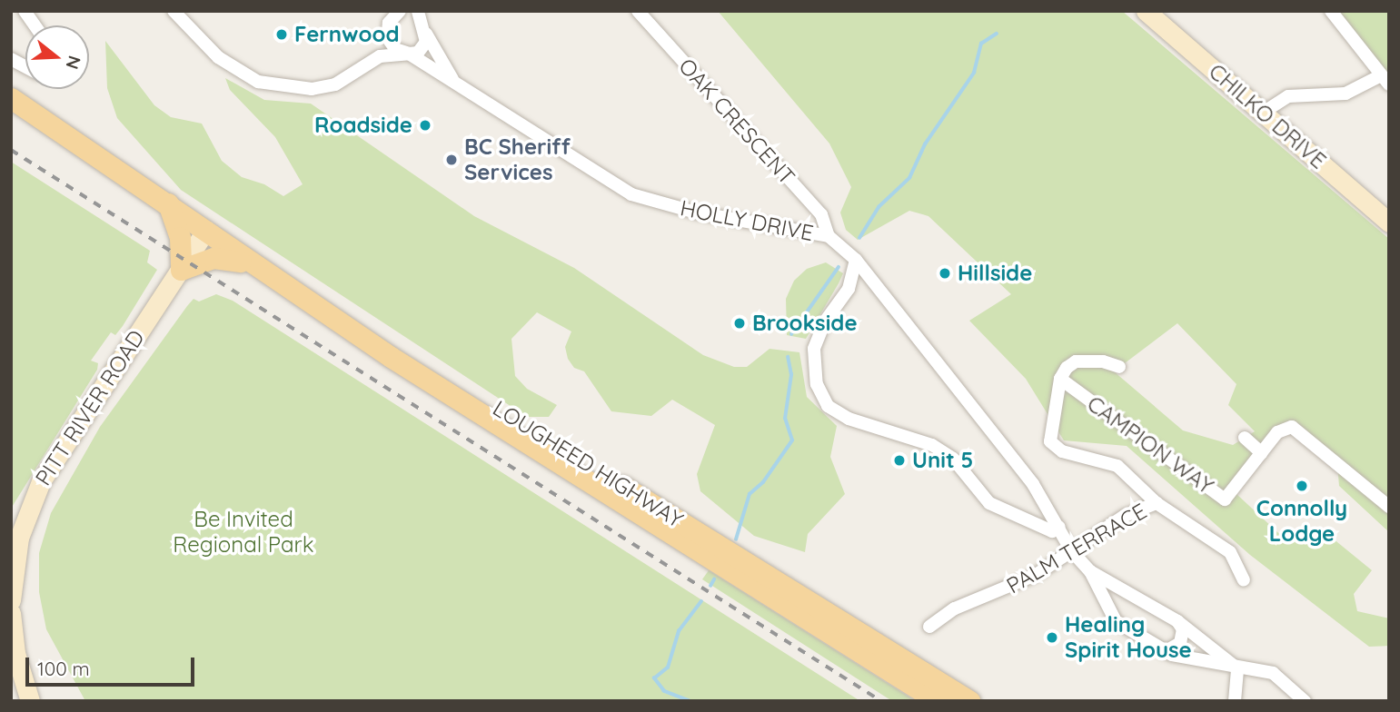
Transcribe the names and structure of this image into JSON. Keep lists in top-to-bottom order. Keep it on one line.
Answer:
{"streets":{"main road":["CHILKO DRIVE","PITT RIVER ROAD","LOUGHEED HIGHWAY"],"street":["OAK CRESCENT","HOLLY DRIVE","CAMPION WAY","PALM TERRACE"]},"crossings":[["OAK CRESCENT","HOLLY DRIVE"],["HOLLY DRIVE","PALM TERRACE"],["PITT RIVER ROAD","LOUGHEED HIGHWAY"],["CAMPION WAY","PALM TERRACE"]],"parks":["Be Invited Regional Park"],"places":["Fernwood","Roadside","BC Sheriff Services","Hillside","Brookside","Unit 5","Connolly Lodge","Healing Spirit House"],"scale_bar":"100 m","north":"right"}
